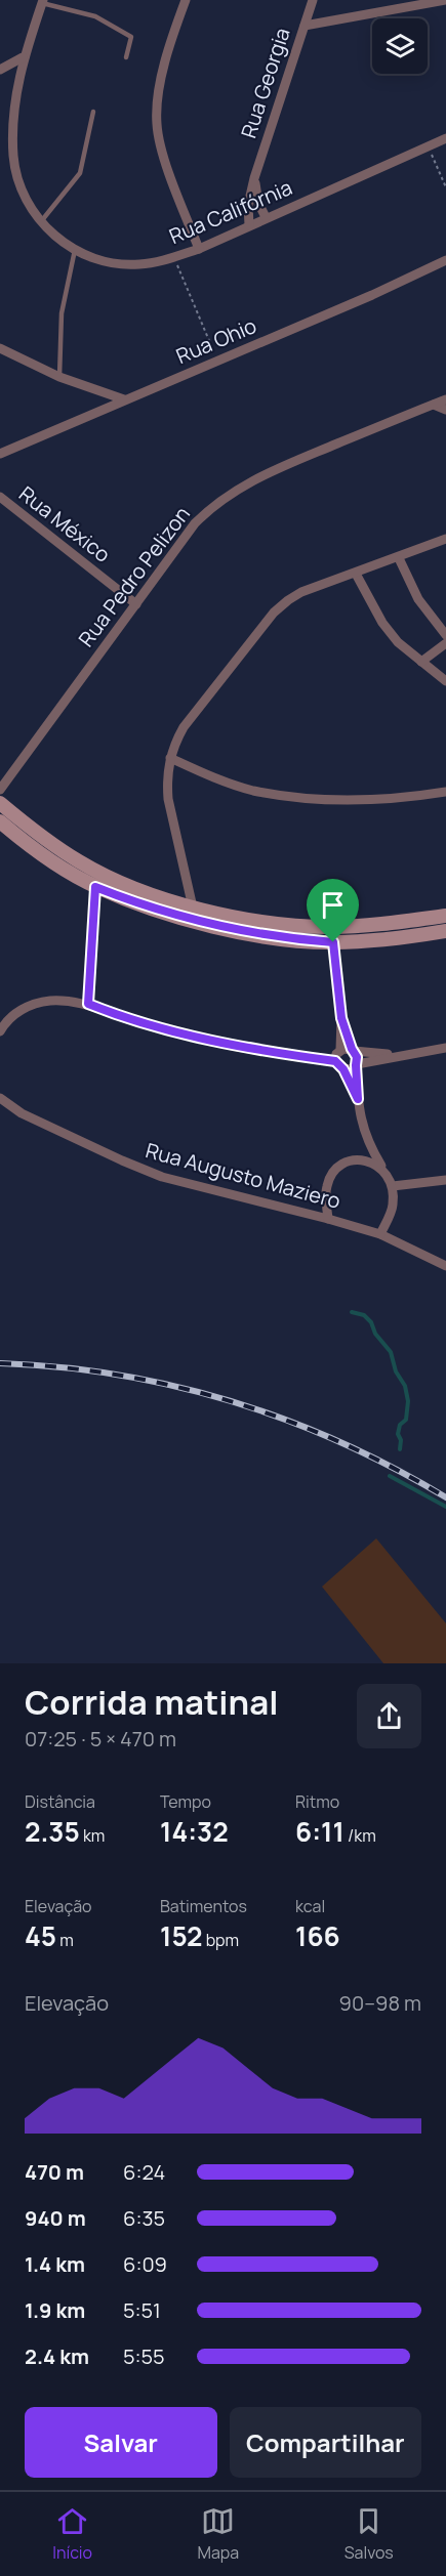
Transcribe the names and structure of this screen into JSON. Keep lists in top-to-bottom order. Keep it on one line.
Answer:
{"streets":{"street":["Rua Georgia","Rua Califórnia","Rua Ohio","Rua México","Rua Pedro Pelizon","Rua Augusto Maziero"]},"crossings":[["Rua Georgia","Rua Califórnia"],["Rua México","Rua Pedro Pelizon"]],"page":{"heading":["Corrida matinal","07:25 · 5 × 470 m"],"stats":[["Distância","2.35 km"],["Tempo","14:32"],["Ritmo","6:11 /km"],["Elevação","45 m"],["Batimentos","152 bpm"],["kcal","166"]],"chart":["Elevação","90–98 m"],"list":[{"name":"470 m","note":"6:24"},{"name":"940 m","note":"6:35"},{"name":"1.4 km","note":"6:09"},{"name":"1.9 km","note":"5:51"},{"name":"2.4 km","note":"5:55"}],"buttons":["Salvar","Compartilhar"],"tabs":["Início","Mapa","Salvos"]}}
